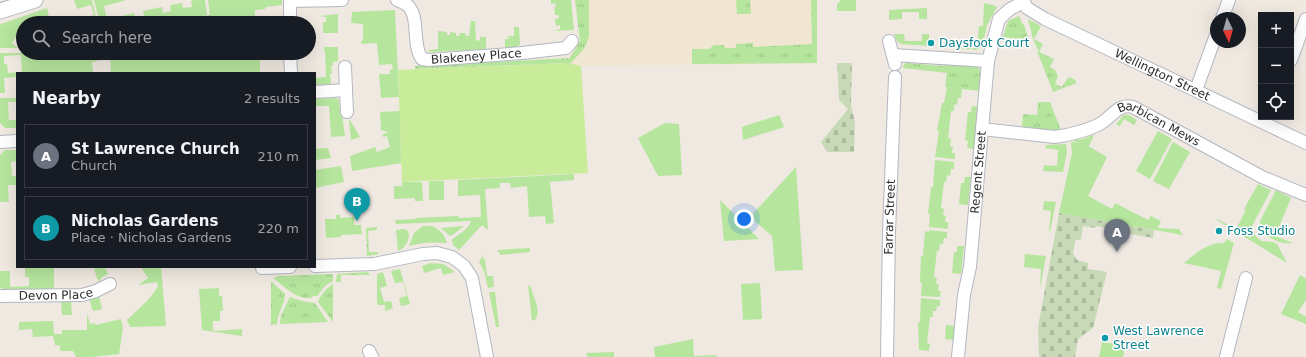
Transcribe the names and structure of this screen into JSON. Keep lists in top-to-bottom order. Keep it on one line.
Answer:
{"streets":{"street":["Blakeney Place","Wellington Street","Barbican Mews","Regent Street","Farrar Street","Devon Place"]},"crossings":[["Wellington Street","Regent Street"],["Barbican Mews","Regent Street"]],"places":["Daysfoot Court","Foss Studio","West Lawrence Street"],"north":"bottom","page":{"map_buttons":["+","−"],"search":"Search here","heading":["Nearby","2 results"],"list":[{"mark":"A","name":"St Lawrence Church","note":"Church","value":"210 m"},{"mark":"B","name":"Nicholas Gardens","note":"Place · Nicholas Gardens","value":"220 m"}],"pins":["B","A"]}}
